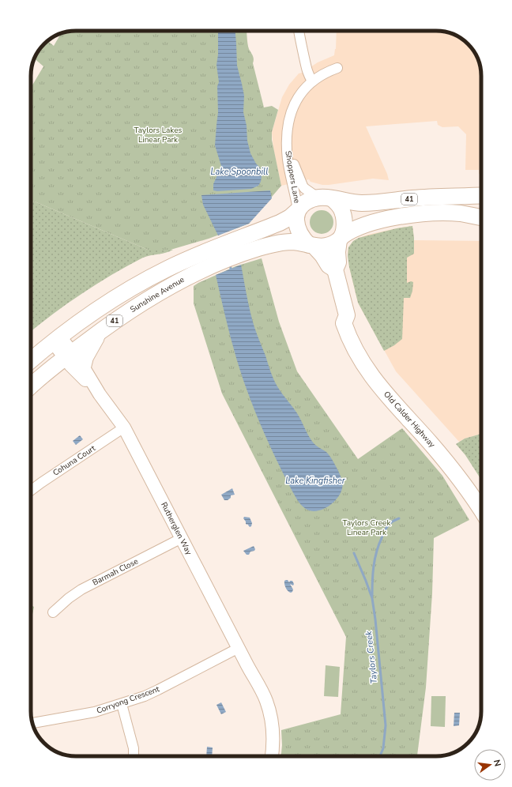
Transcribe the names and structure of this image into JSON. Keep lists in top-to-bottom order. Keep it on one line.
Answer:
{"streets":{"main road":["41","Sunshine Avenue","Old Calder Highway"],"street":["Shoppers Lane","Cohuna Court","Rutherglen Way","Barmah Close","Corryong Crescent"]},"crossings":[["Shoppers Lane","41"],["Shoppers Lane","Sunshine Avenue"],["Shoppers Lane","Old Calder Highway"],["41","Sunshine Avenue"],["41","Old Calder Highway"],["Sunshine Avenue","Old Calder Highway"],["Sunshine Avenue","Rutherglen Way"],["Cohuna Court","Rutherglen Way"],["Rutherglen Way","Barmah Close"],["Rutherglen Way","Corryong Crescent"]],"water":["Lake Spoonbill","Lake Kingfisher","Taylors Creek"],"parks":["Taylors Lakes Linear Park","Taylors Creek Linear Park"],"north":"right"}
